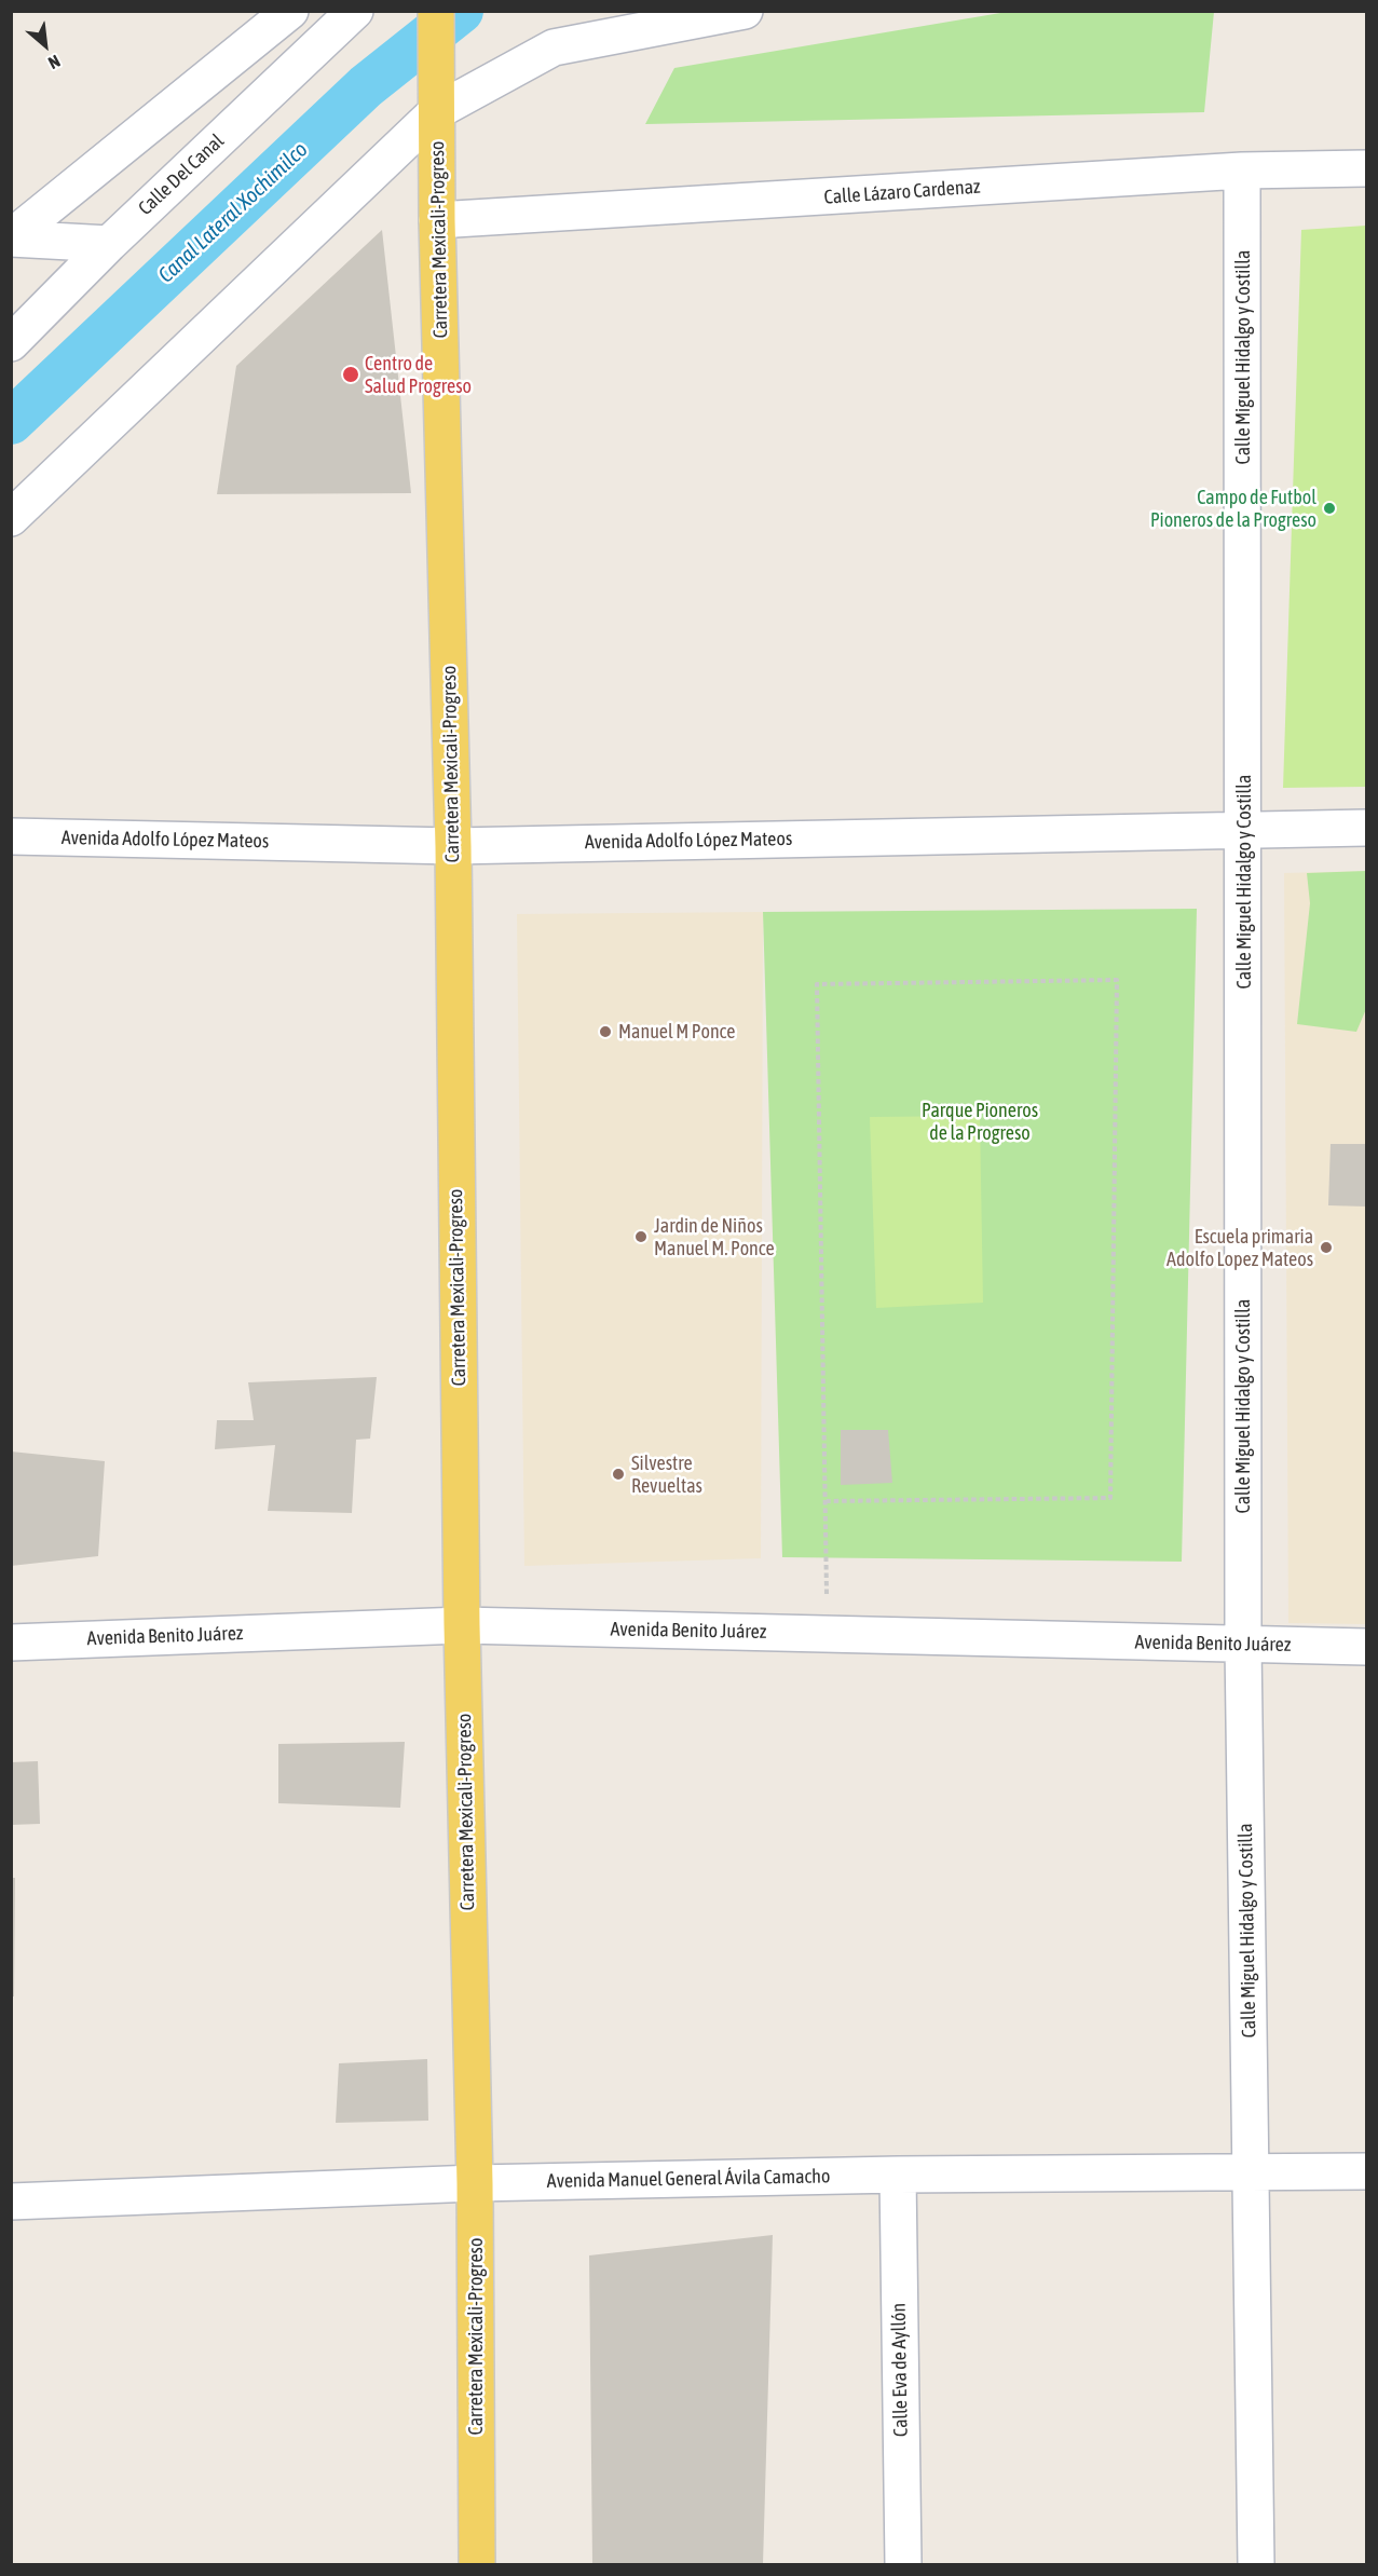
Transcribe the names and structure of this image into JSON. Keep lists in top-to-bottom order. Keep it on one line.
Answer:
{"streets":{"main road":["Carretera Mexicali-Progreso"],"street":["Calle Del Canal","Calle Lázaro Cardenaz","Calle Miguel Hidalgo y Costilla","Avenida Adolfo López Mateos","Avenida Benito Juárez","Avenida Manuel General Ávila Camacho","Calle Eva de Ayllón"]},"crossings":[["Calle Lázaro Cardenaz","Carretera Mexicali-Progreso"],["Calle Lázaro Cardenaz","Calle Miguel Hidalgo y Costilla"],["Carretera Mexicali-Progreso","Avenida Adolfo López Mateos"],["Carretera Mexicali-Progreso","Avenida Benito Juárez"],["Carretera Mexicali-Progreso","Avenida Manuel General Ávila Camacho"],["Calle Miguel Hidalgo y Costilla","Avenida Adolfo López Mateos"],["Calle Miguel Hidalgo y Costilla","Avenida Benito Juárez"],["Calle Miguel Hidalgo y Costilla","Avenida Manuel General Ávila Camacho"],["Avenida Manuel General Ávila Camacho","Calle Eva de Ayllón"]],"water":["Canal Lateral Xochimilco"],"parks":["Parque Pioneros de la Progreso"],"places":["Centro de Salud Progreso","Campo de Futbol Pioneros de la Progreso","Manuel M Ponce","Jardin de Niños Manuel M. Ponce","Escuela primaria Adolfo Lopez Mateos","Silvestre Revueltas"],"north":"bottom right"}
